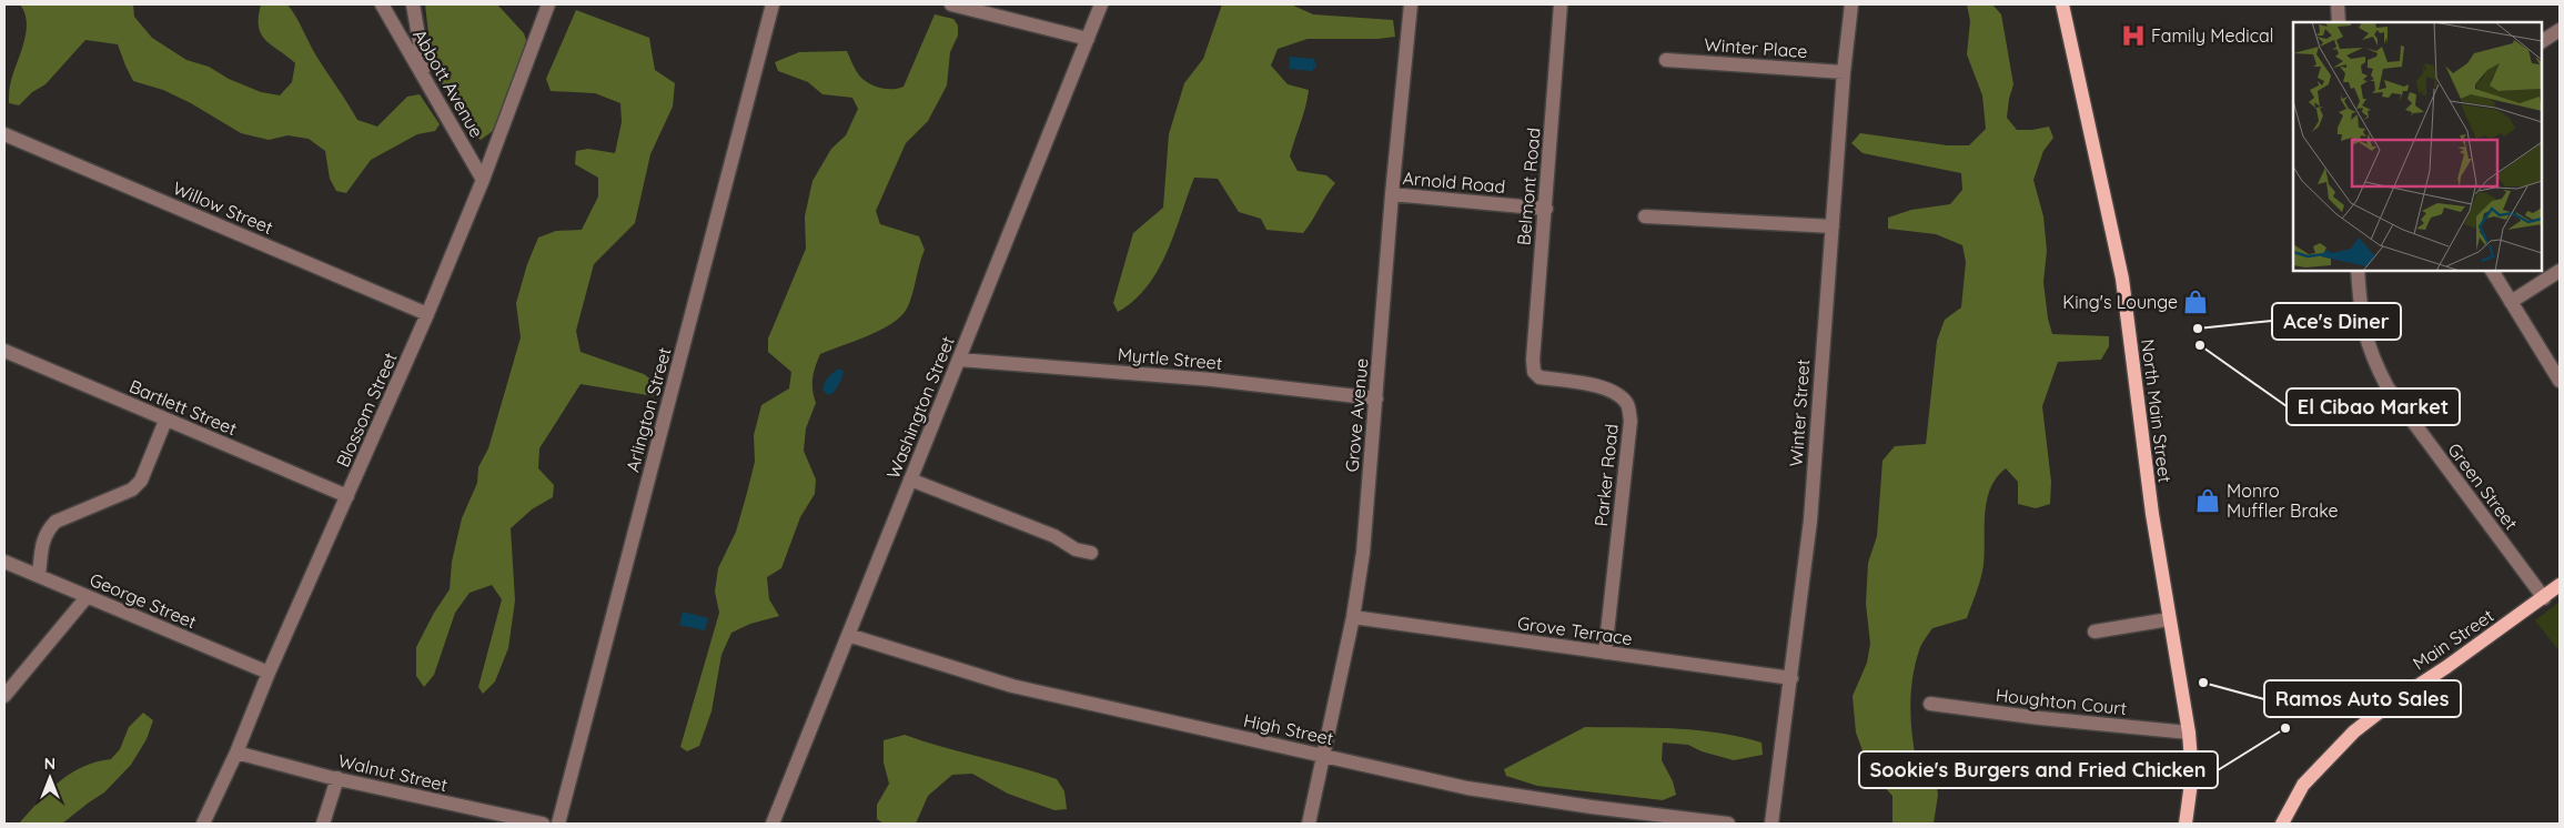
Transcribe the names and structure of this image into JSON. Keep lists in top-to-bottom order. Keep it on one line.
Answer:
{"streets":{"main road":["North Main Street","Main Street"],"street":["Winter Place","Abbott Avenue","Arnold Road","Belmont Road","Willow Street","Myrtle Street","Bartlett Street","Washington Street","Blossom Street","Arlington Street","Winter Street","Grove Avenue","Parker Road","Green Street","George Street","Grove Terrace","Houghton Court","High Street","Walnut Street"]},"crossings":[["Winter Place","Winter Street"],["Abbott Avenue","Blossom Street"],["Arnold Road","Belmont Road"],["Arnold Road","Grove Avenue"],["Belmont Road","Parker Road"],["Willow Street","Blossom Street"],["Myrtle Street","Washington Street"],["Myrtle Street","Grove Avenue"],["Bartlett Street","Blossom Street"],["Washington Street","High Street"],["Blossom Street","George Street"],["Blossom Street","Walnut Street"],["North Main Street","Houghton Court"],["Winter Street","Grove Terrace"],["Grove Avenue","Grove Terrace"],["Grove Avenue","High Street"],["Parker Road","Grove Terrace"],["Green Street","Main Street"]],"places":{"hospital":["Family Medical"],"shop":["King's Lounge","Monro Muffler Brake"],"other":["Ace's Diner","El Cibao Market","Ramos Auto Sales","Sookie's Burgers and Fried Chicken"]},"north":"top"}
